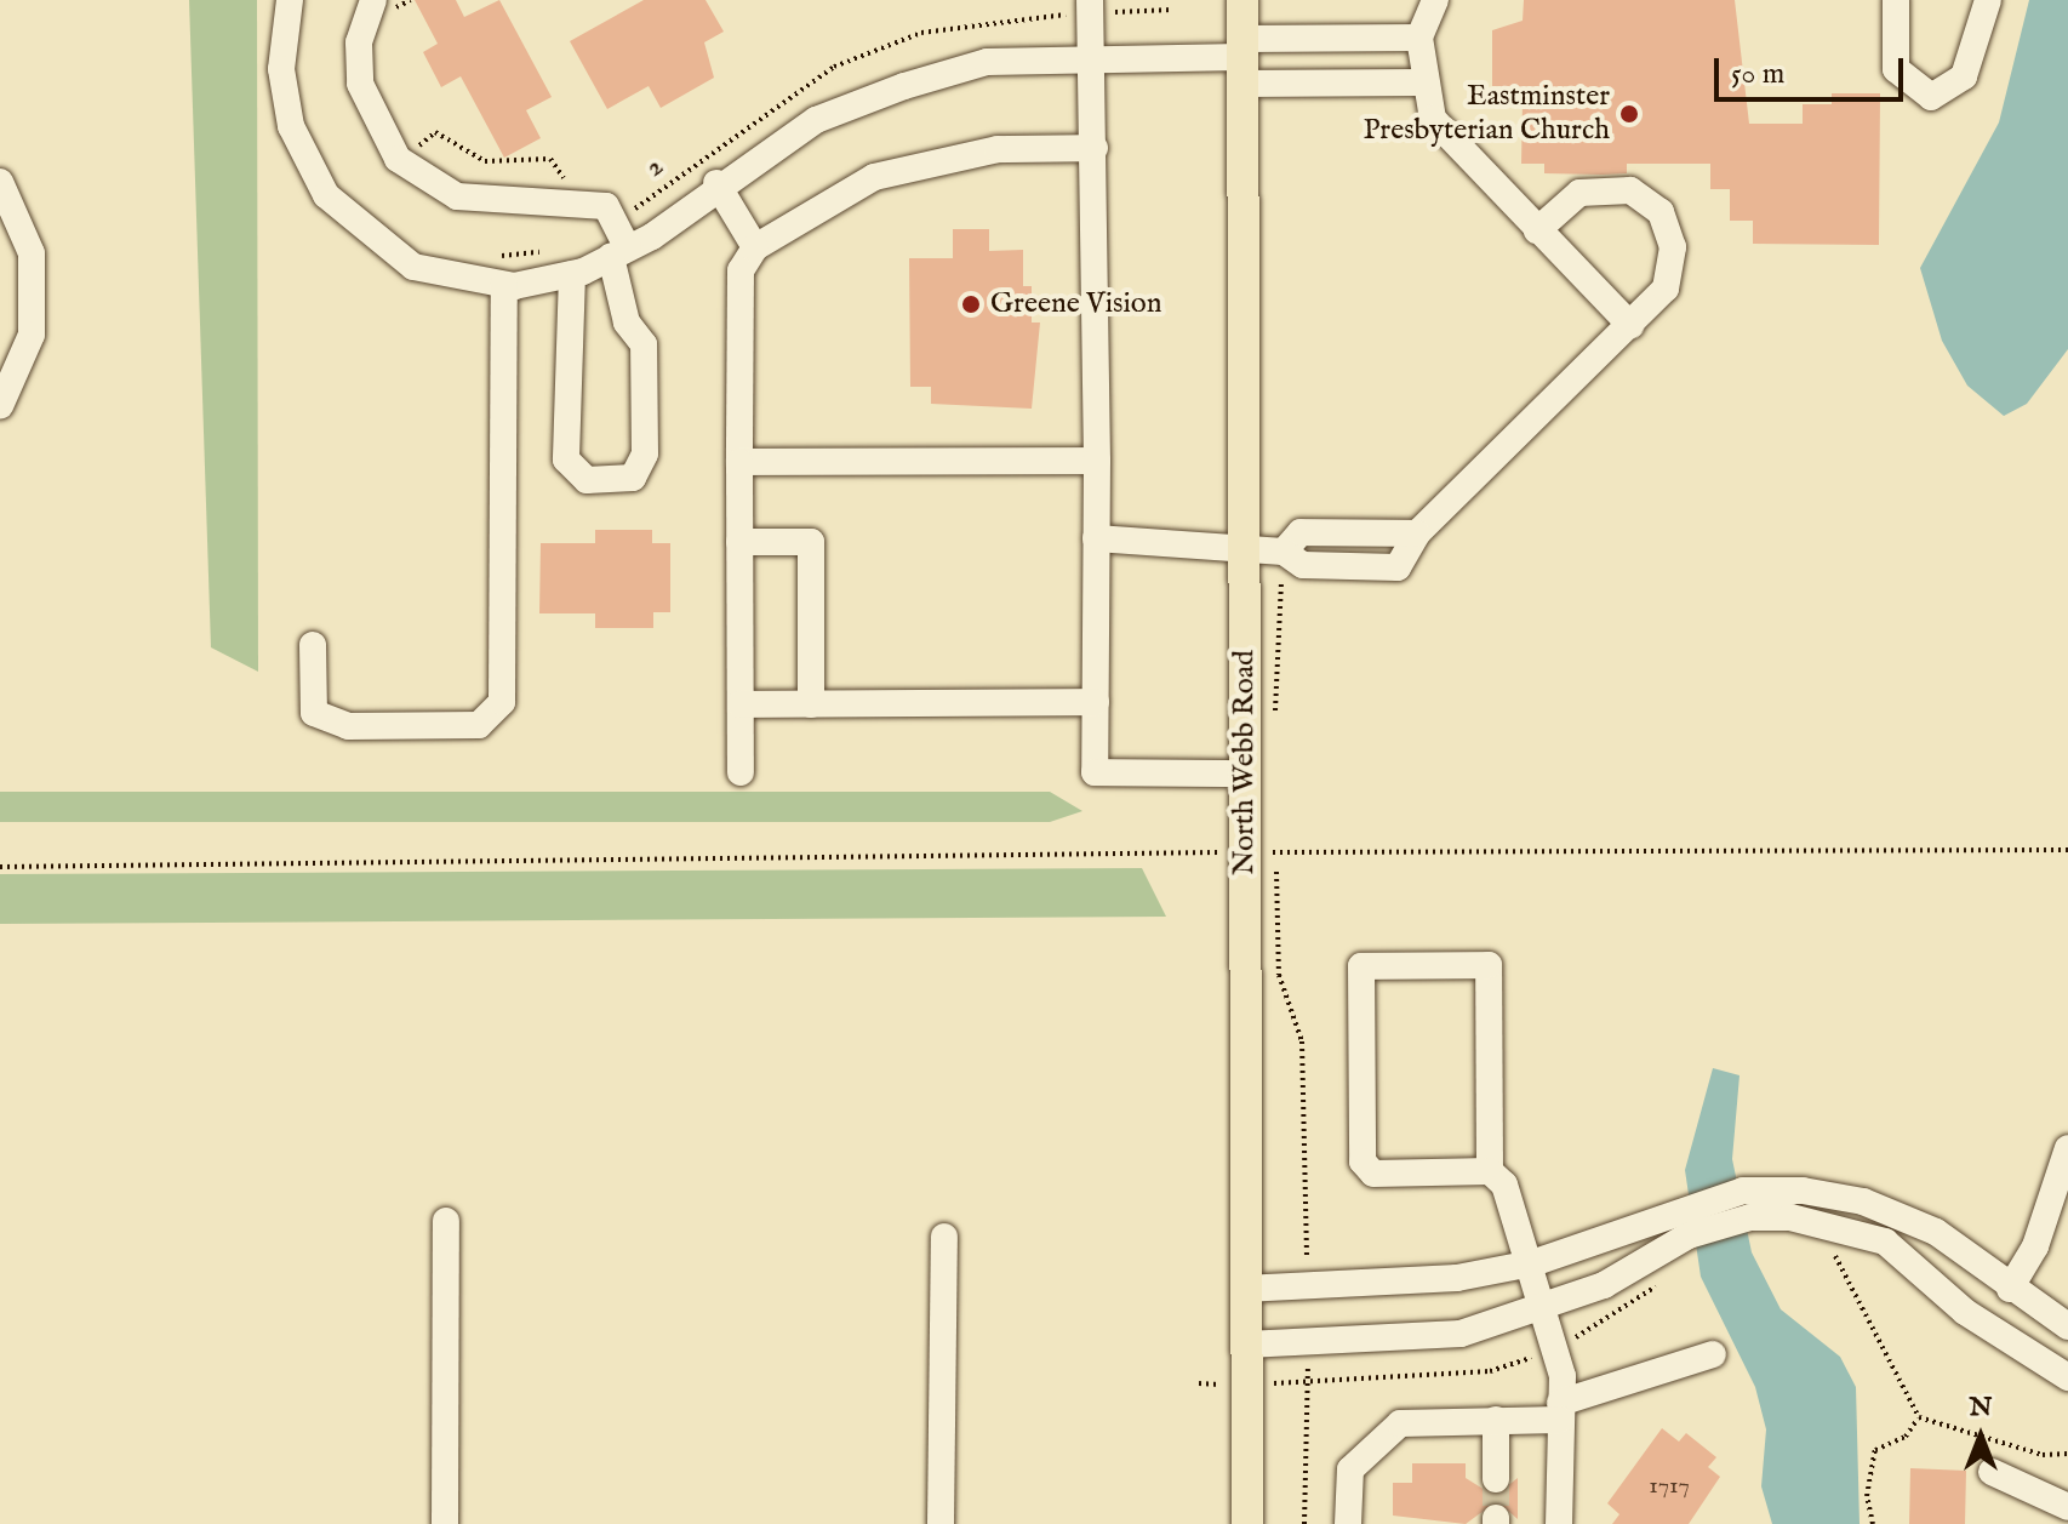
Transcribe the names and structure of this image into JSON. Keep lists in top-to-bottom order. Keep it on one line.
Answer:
{"streets":{"main road":["North Webb Road"],"path":["2"]},"places":["Eastminster Presbyterian Church","Greene Vision"],"house_numbers":["1717"],"scale_bar":"50 m","north":"top"}
